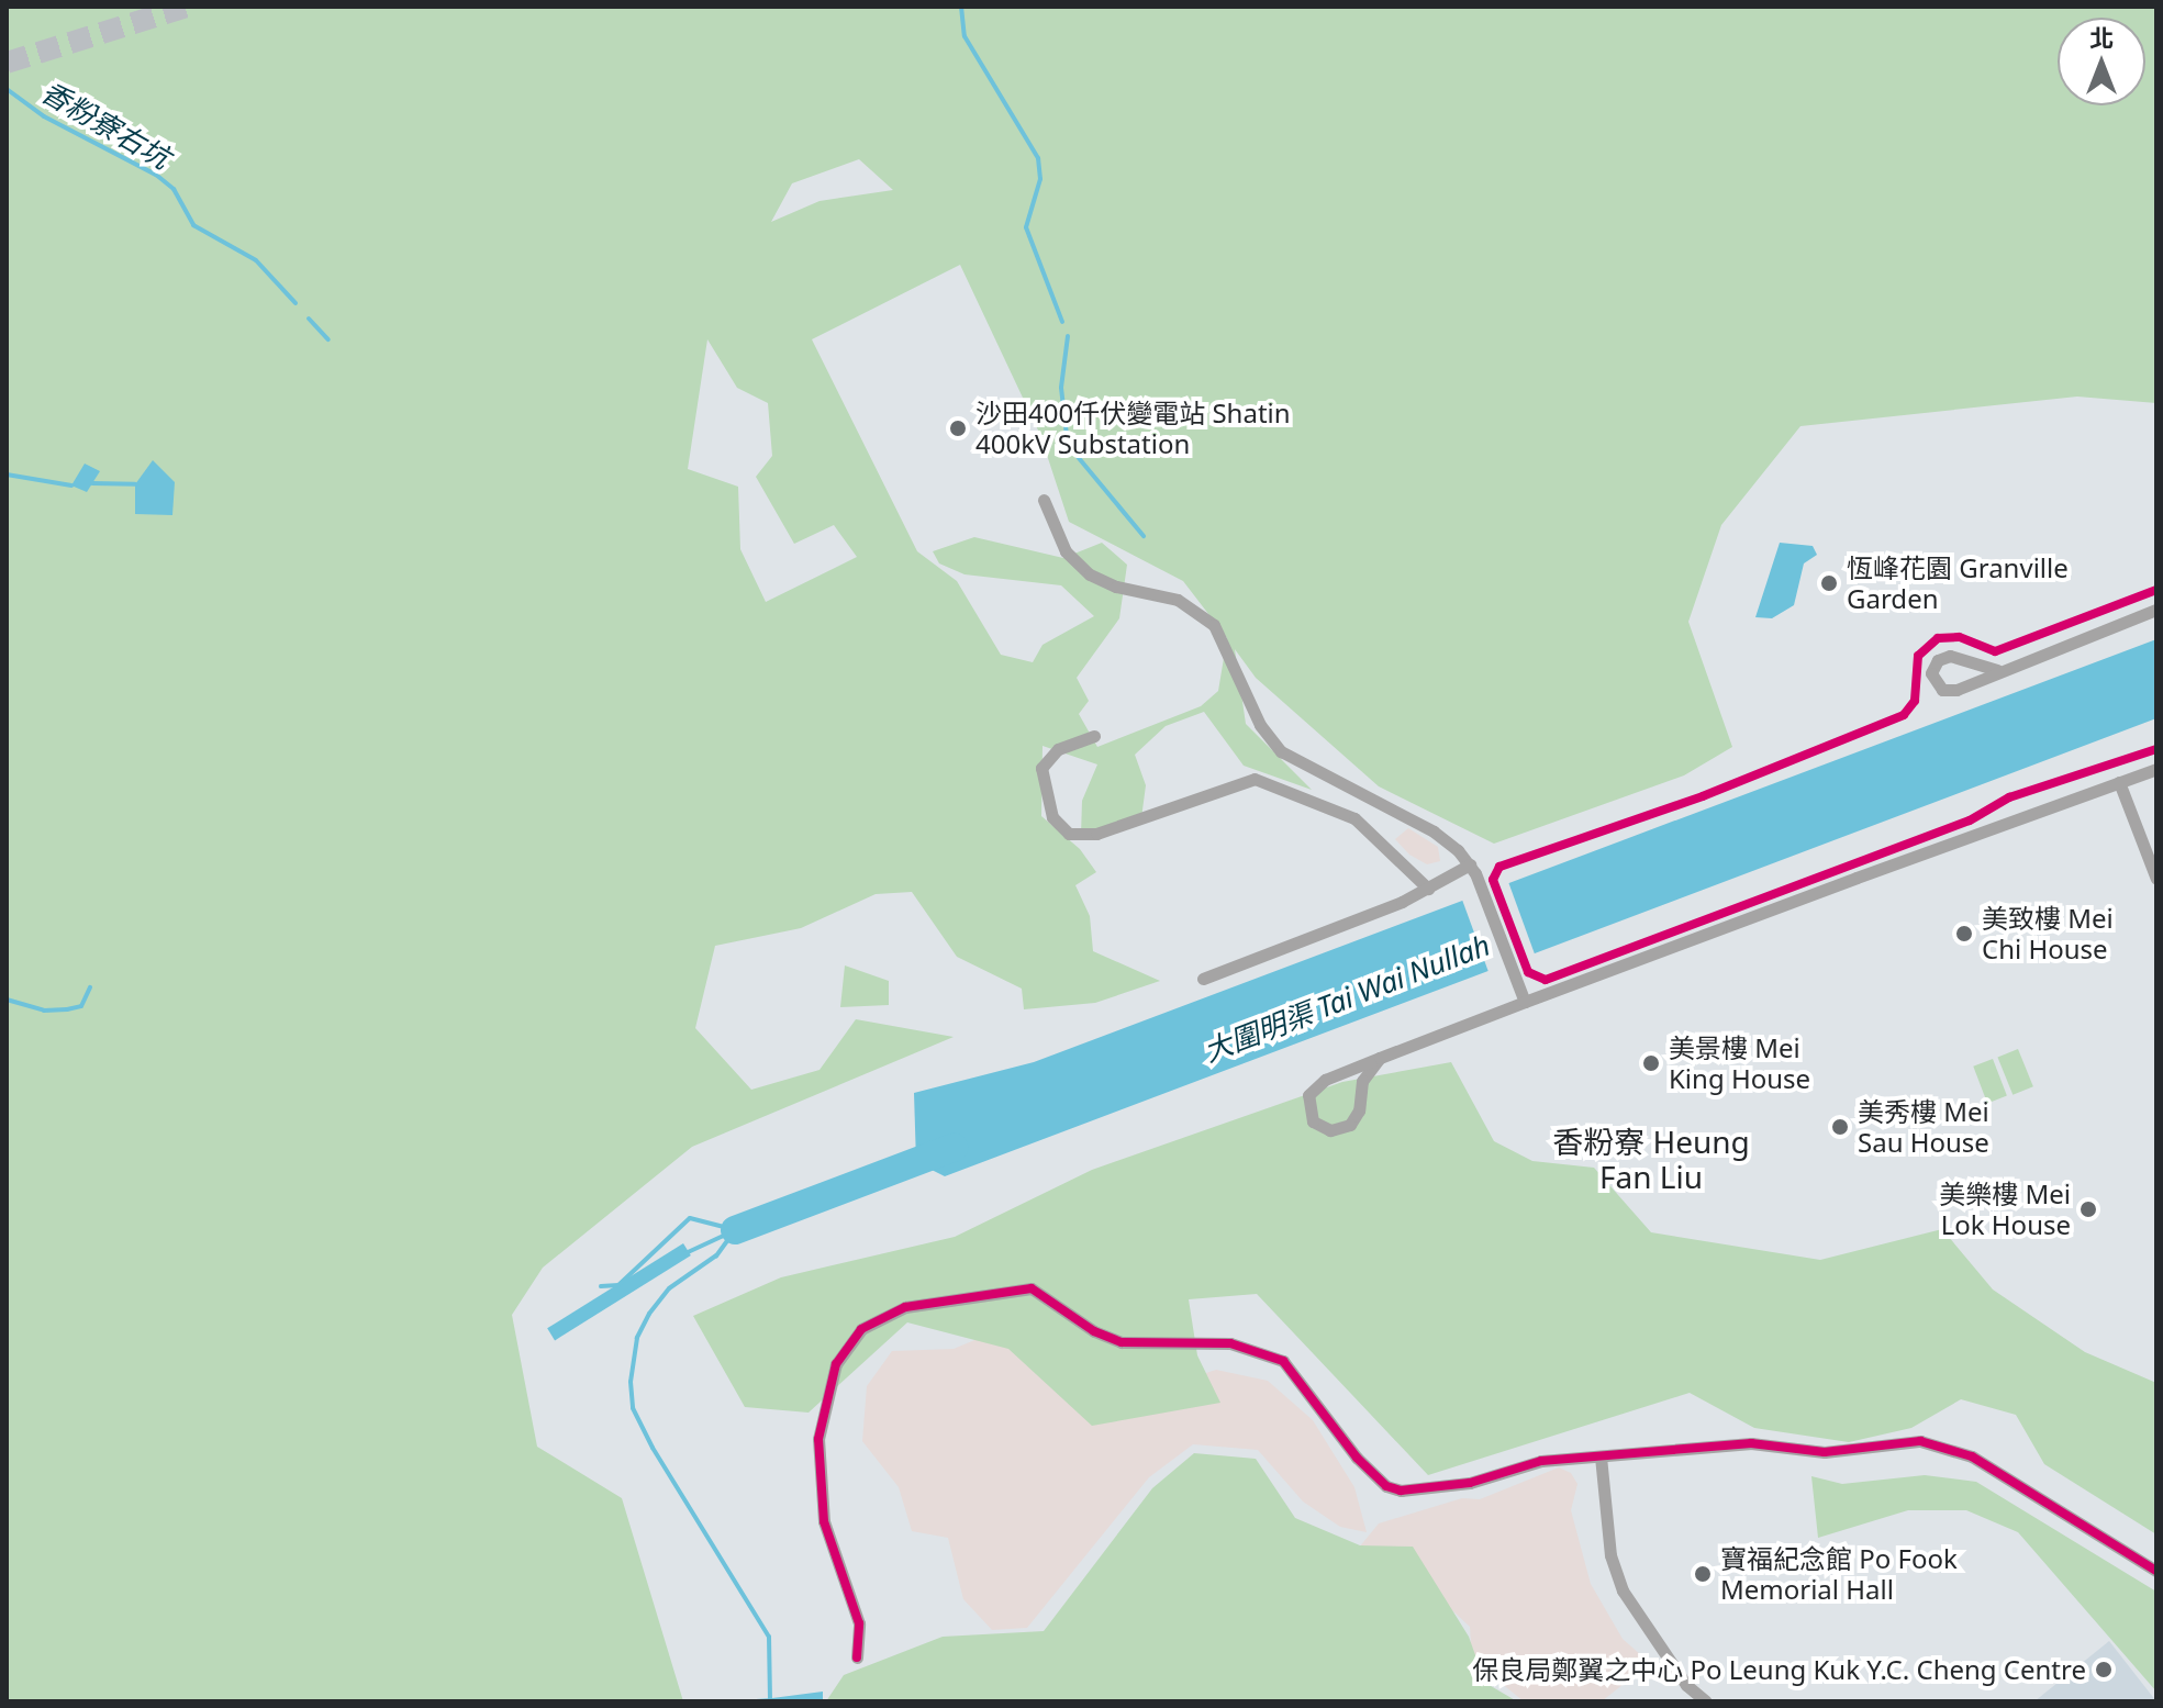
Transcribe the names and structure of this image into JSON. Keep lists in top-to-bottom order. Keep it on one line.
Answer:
{"districts":["香粉寮 Heung Fan Liu"],"water":["香粉寮右坑","大圍明渠 Tai Wai Nullah"],"places":["沙田400仟伏變電站 Shatin 400kV Substation","恆峰花園 Granville Garden","美致樓 Mei Chi House","美景樓 Mei King House","美秀樓 Mei Sau House","美樂樓 Mei Lok House","寶福紀念館 Po Fook Memorial Hall","保良局鄭翼之中心 Po Leung Kuk Y.C. Cheng Centre"],"north":"top"}
